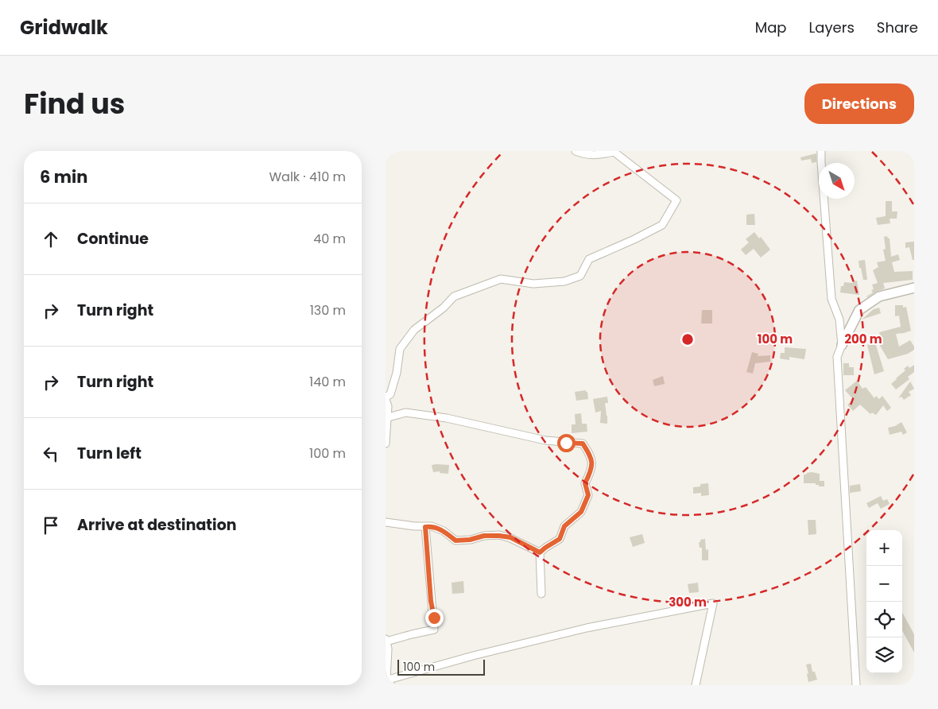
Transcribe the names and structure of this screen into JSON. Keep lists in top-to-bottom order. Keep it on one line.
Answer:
{"scale_bar":"100 m","north":"bottom right","page":{"header":"Gridwalk","nav":["Map","Layers","Share"],"title":"Find us","buttons":"Directions","heading":["6 min","Walk · 410 m"],"list":[["Continue","40 m"],["Turn right","130 m"],["Turn right","140 m"],["Turn left","100 m"],"Arrive at destination"],"map_buttons":["+","−"],"scale":"100 m"},"rings":["100 m","200 m","300 m"]}
